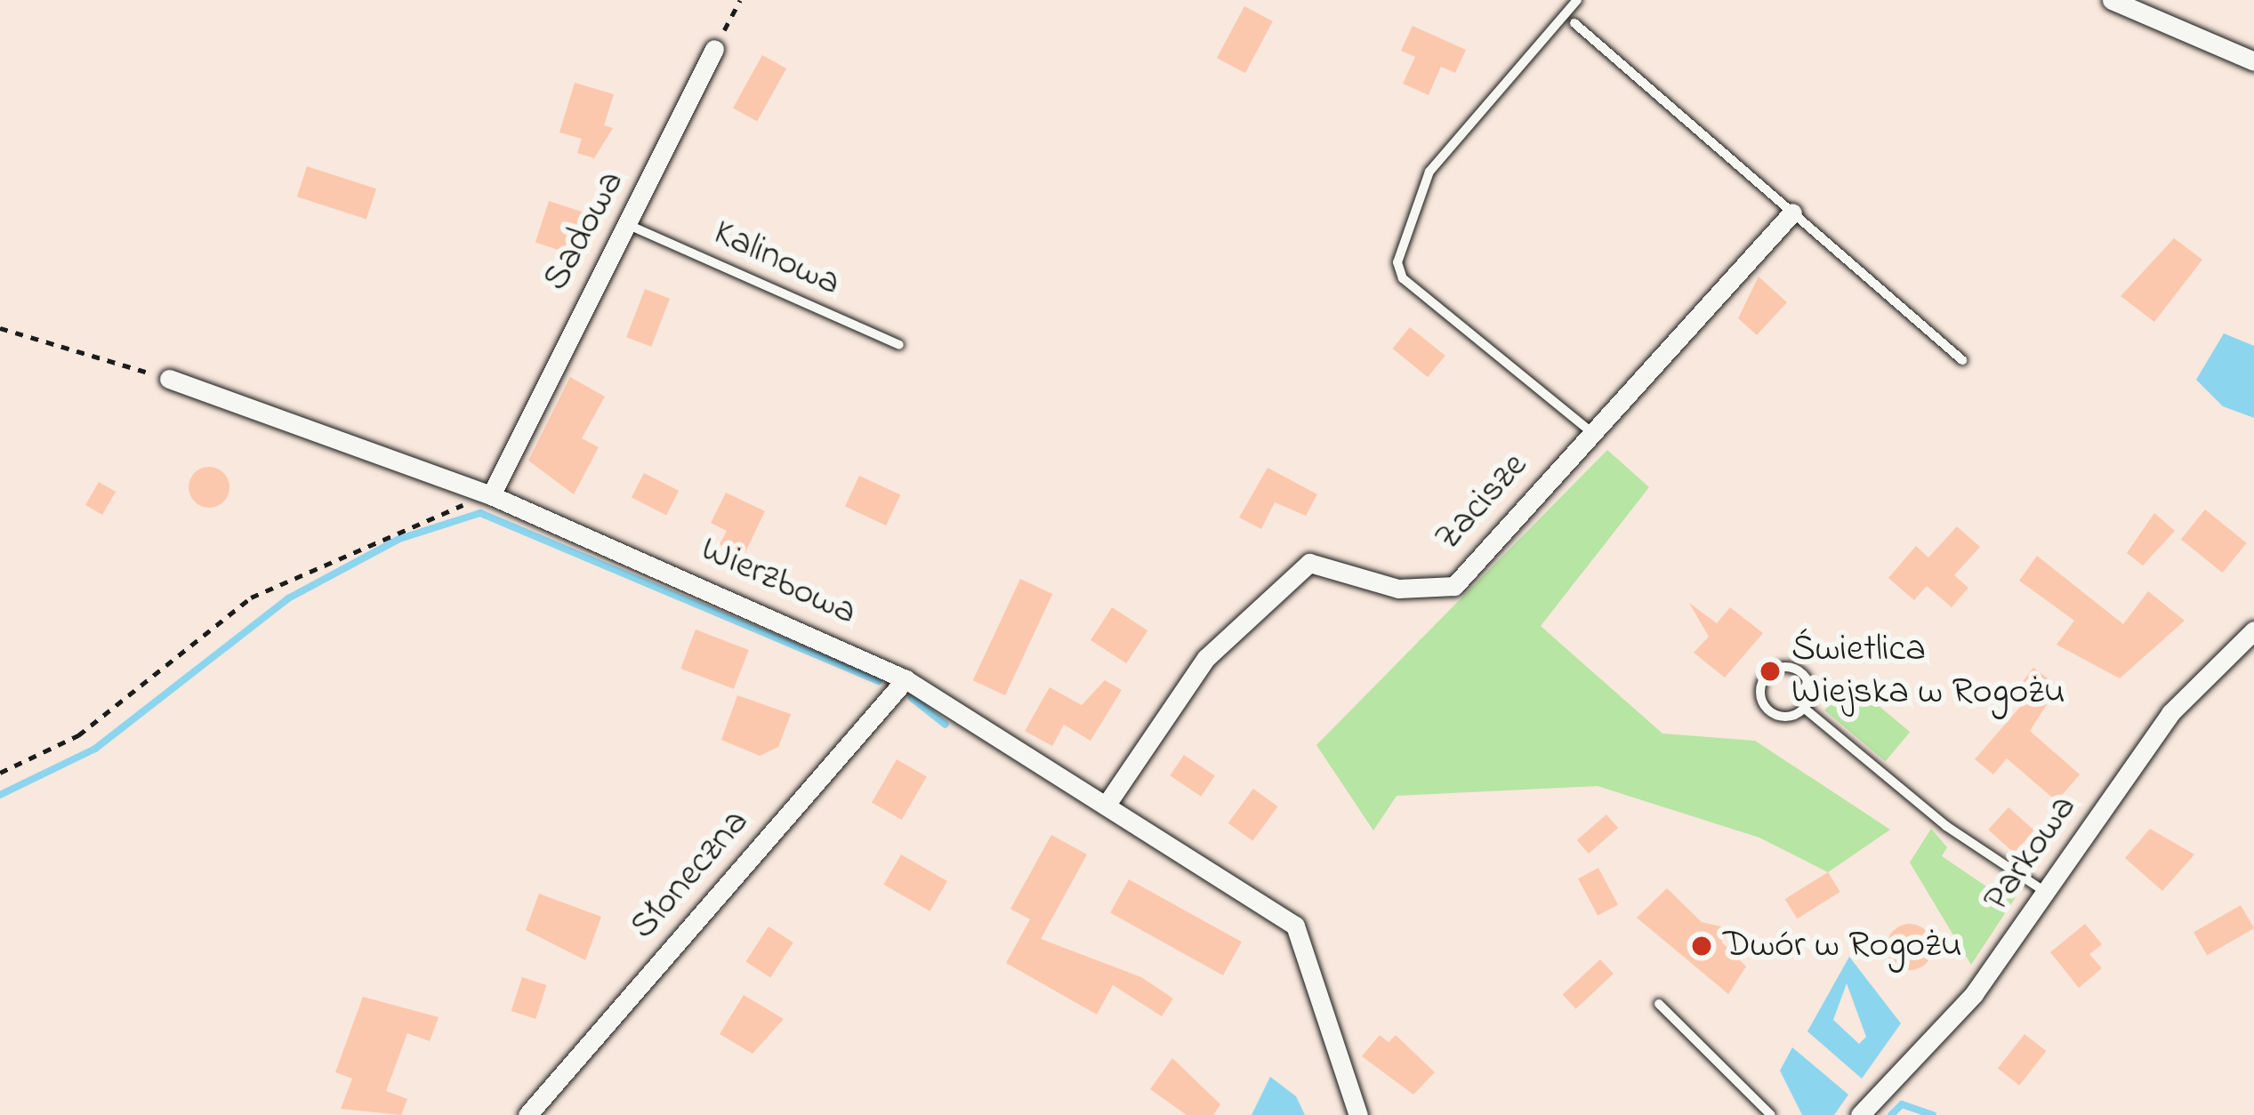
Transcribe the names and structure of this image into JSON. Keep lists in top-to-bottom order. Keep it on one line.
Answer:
{"streets":{"street":["Sadowa","Zacisze","Wierzbowa","Parkowa","Słoneczna"],"lane":["Kalinowa"]},"crossings":[["Sadowa","Kalinowa"],["Sadowa","Wierzbowa"],["Zacisze","Wierzbowa"],["Wierzbowa","Słoneczna"]],"places":["Świetlica Wiejska w Rogożu","Dwór w Rogożu"]}
